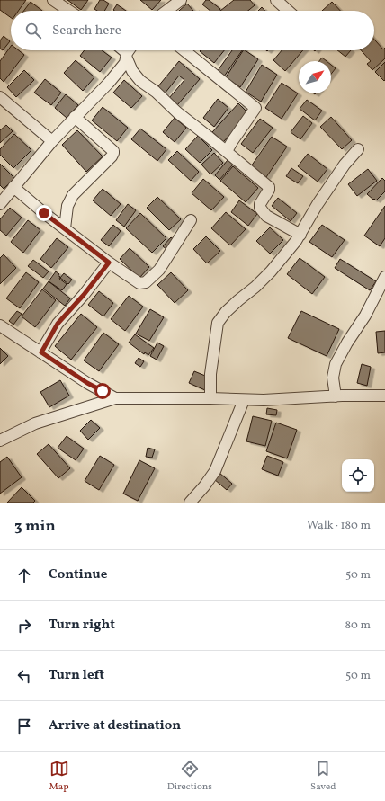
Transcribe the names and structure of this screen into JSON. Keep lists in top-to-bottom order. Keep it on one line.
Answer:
{"north":"top right","page":{"search":"Search here","heading":["3 min","Walk · 180 m"],"list":[["Continue","50 m"],["Turn right","80 m"],["Turn left","50 m"],"Arrive at destination"],"nav":["Map","Directions","Saved"]}}
